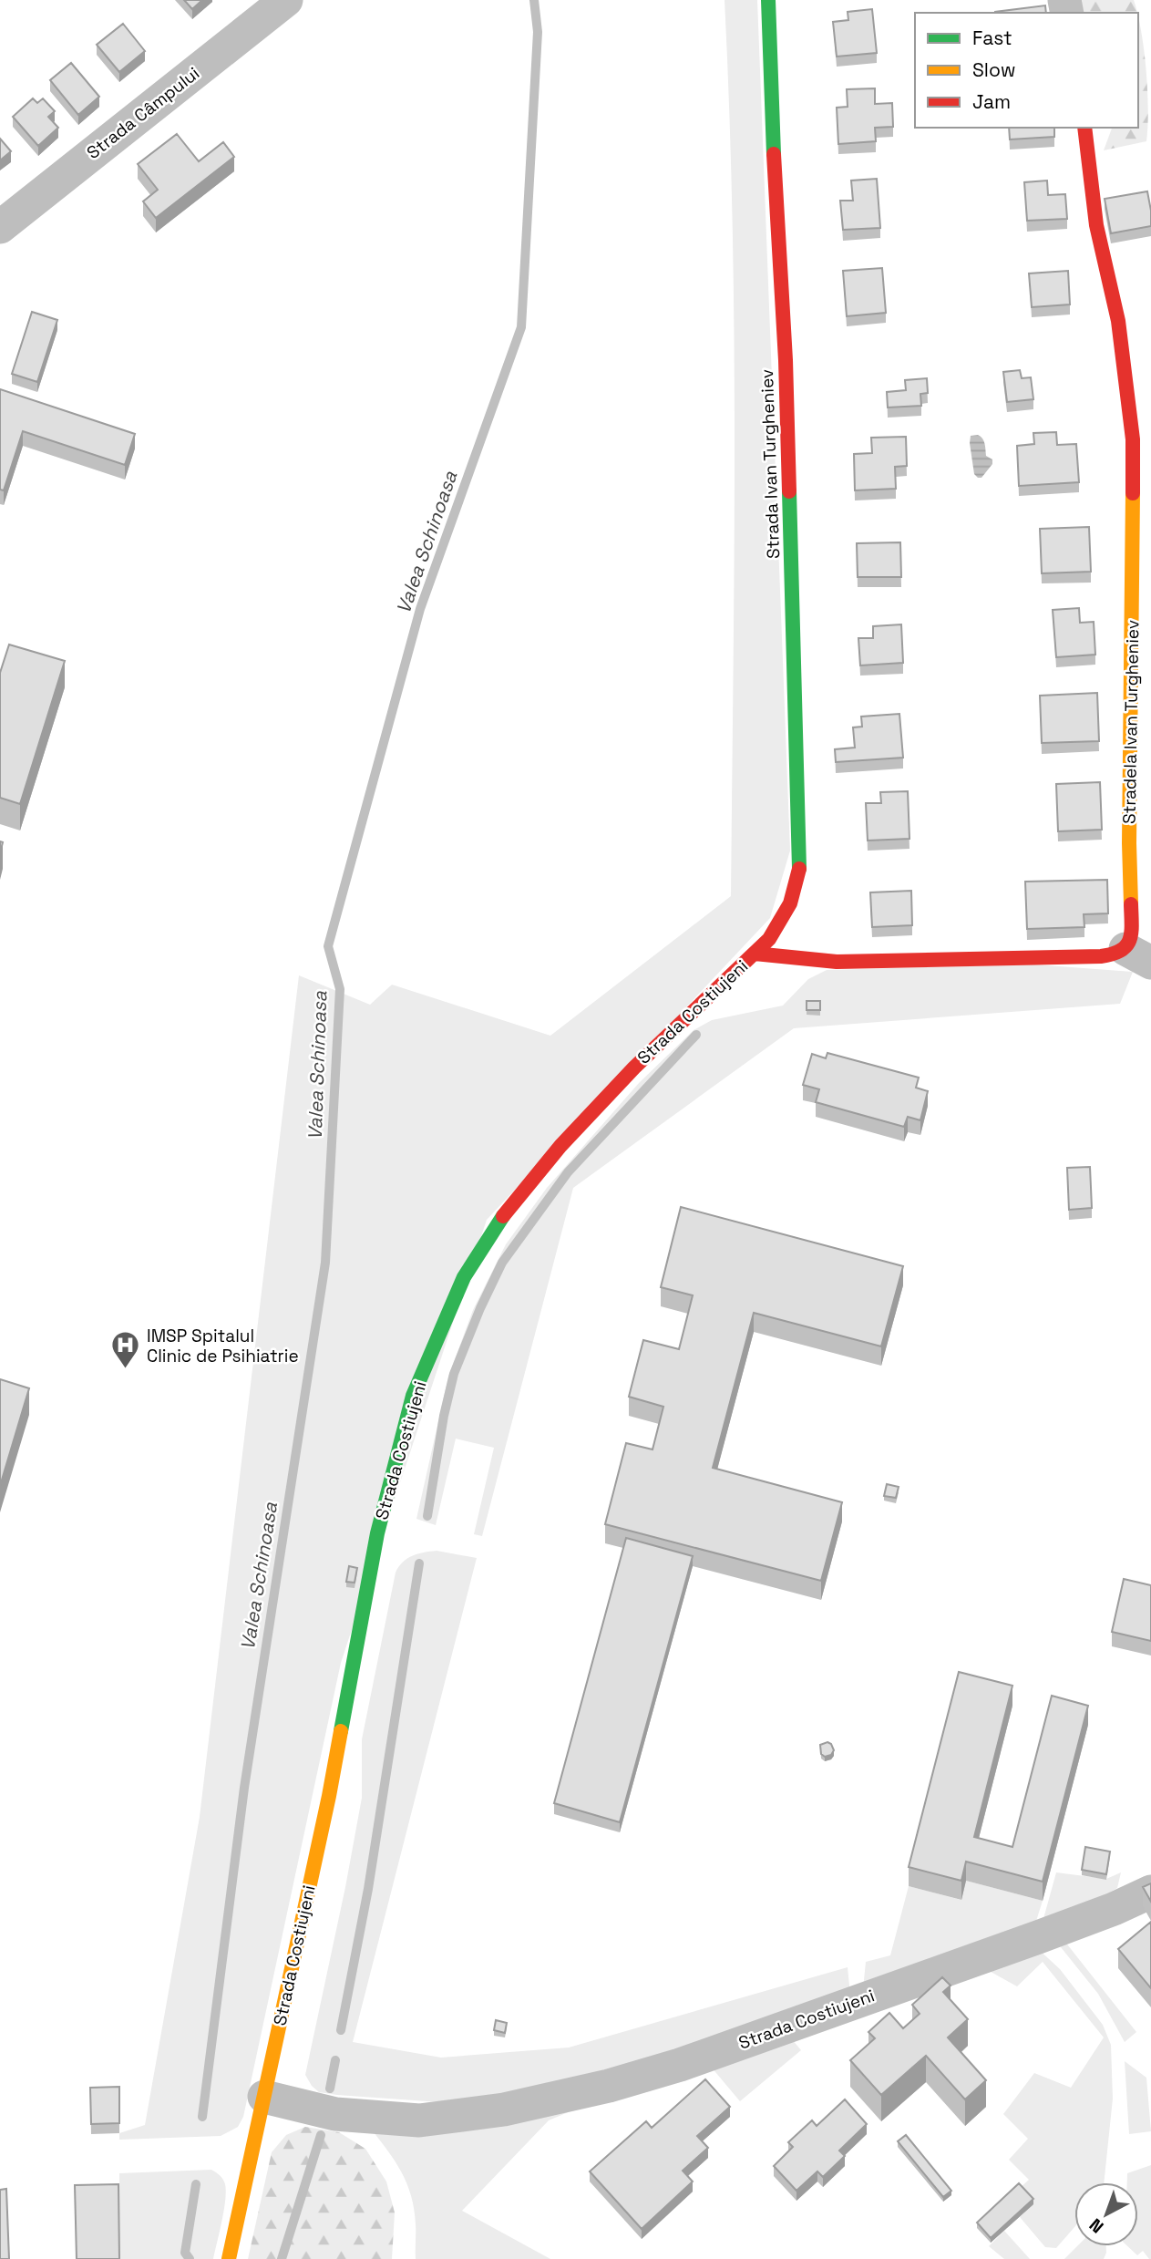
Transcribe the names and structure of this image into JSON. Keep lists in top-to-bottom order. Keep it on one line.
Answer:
{"streets":{"street":["Strada Câmpului","Strada Ivan Turgheniev","Stradela Ivan Turgheniev","Strada Costiujeni"]},"crossings":[["Strada Ivan Turgheniev","Strada Costiujeni"],["Stradela Ivan Turgheniev","Strada Costiujeni"]],"water":["Valea Schinoasa"],"places":{"hospital":["IMSP Spitalul Clinic de Psihiatrie"]},"legend":["Fast","Slow","Jam"],"north":"bottom left"}
